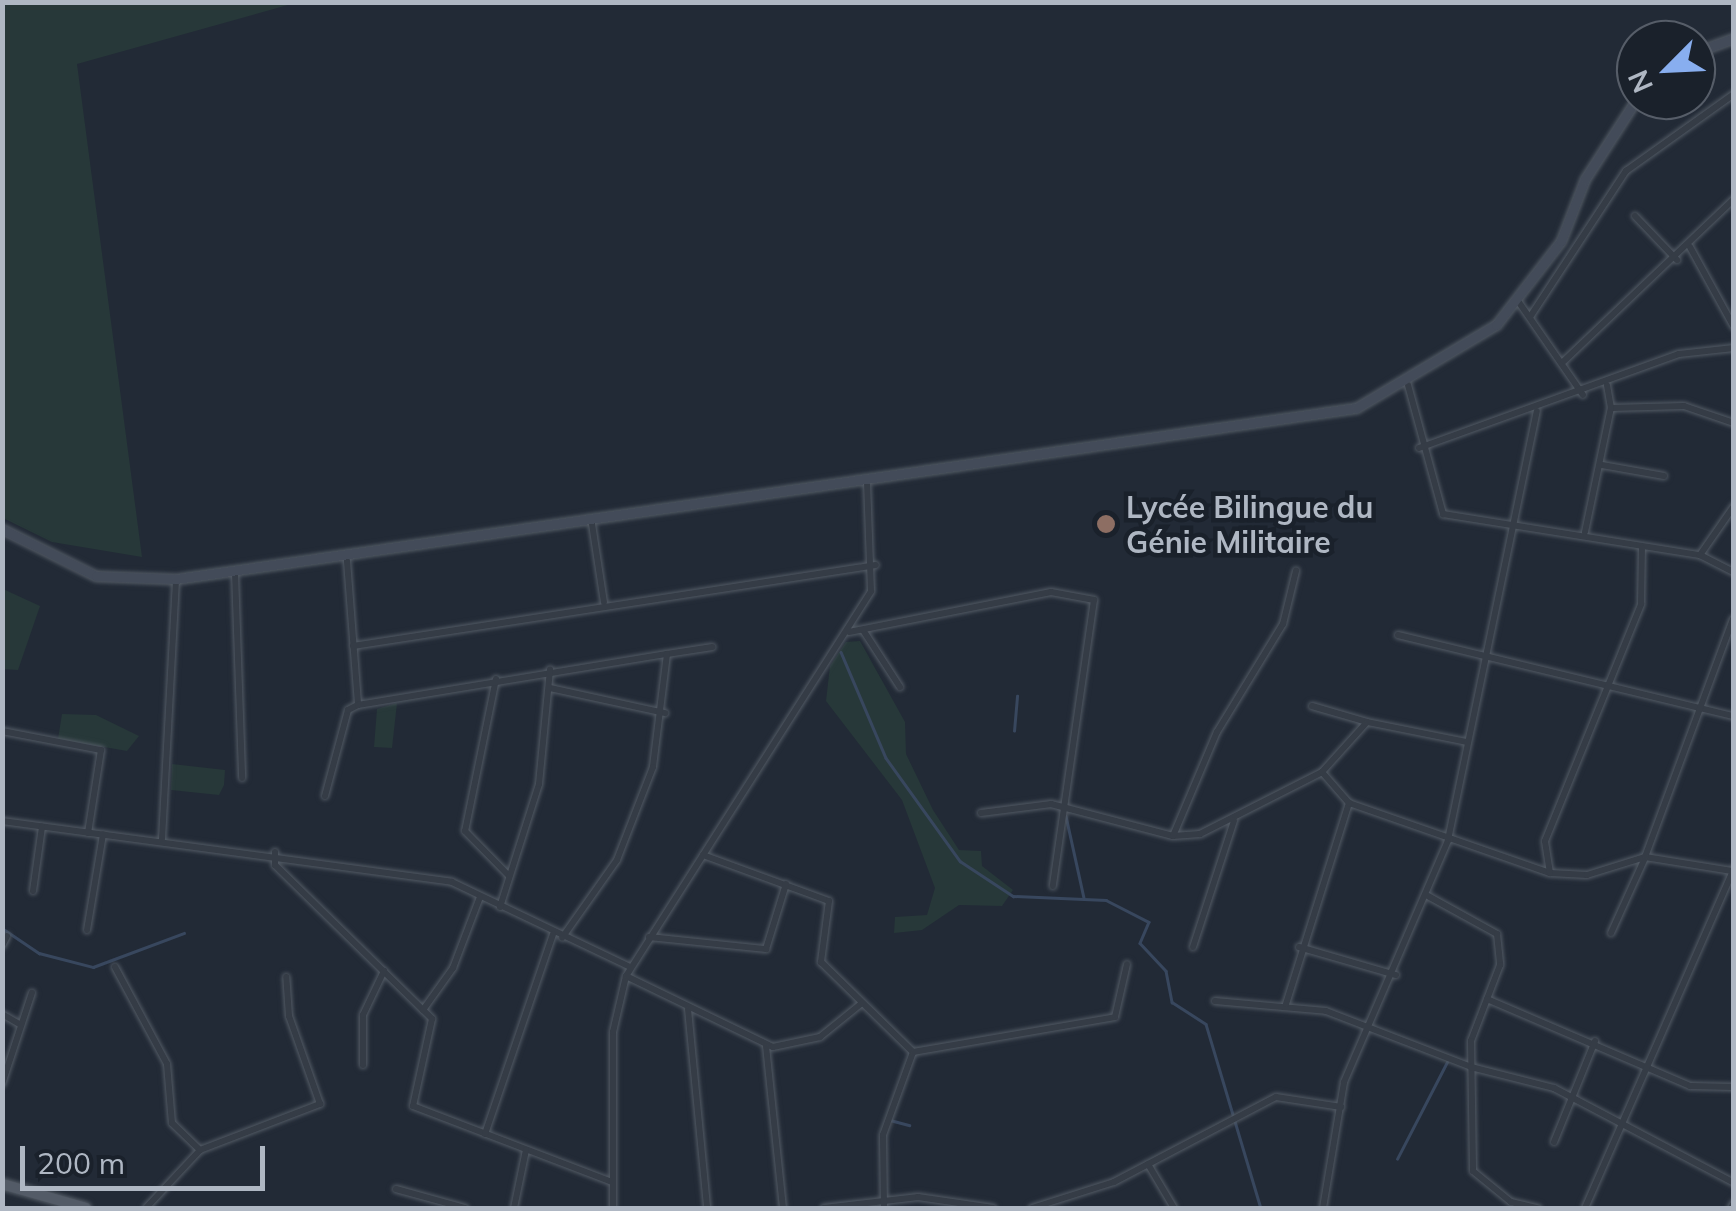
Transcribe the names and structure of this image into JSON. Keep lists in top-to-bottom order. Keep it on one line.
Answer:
{"places":["Lycée Bilingue du Génie Militaire"],"scale_bar":"200 m","north":"bottom left"}
